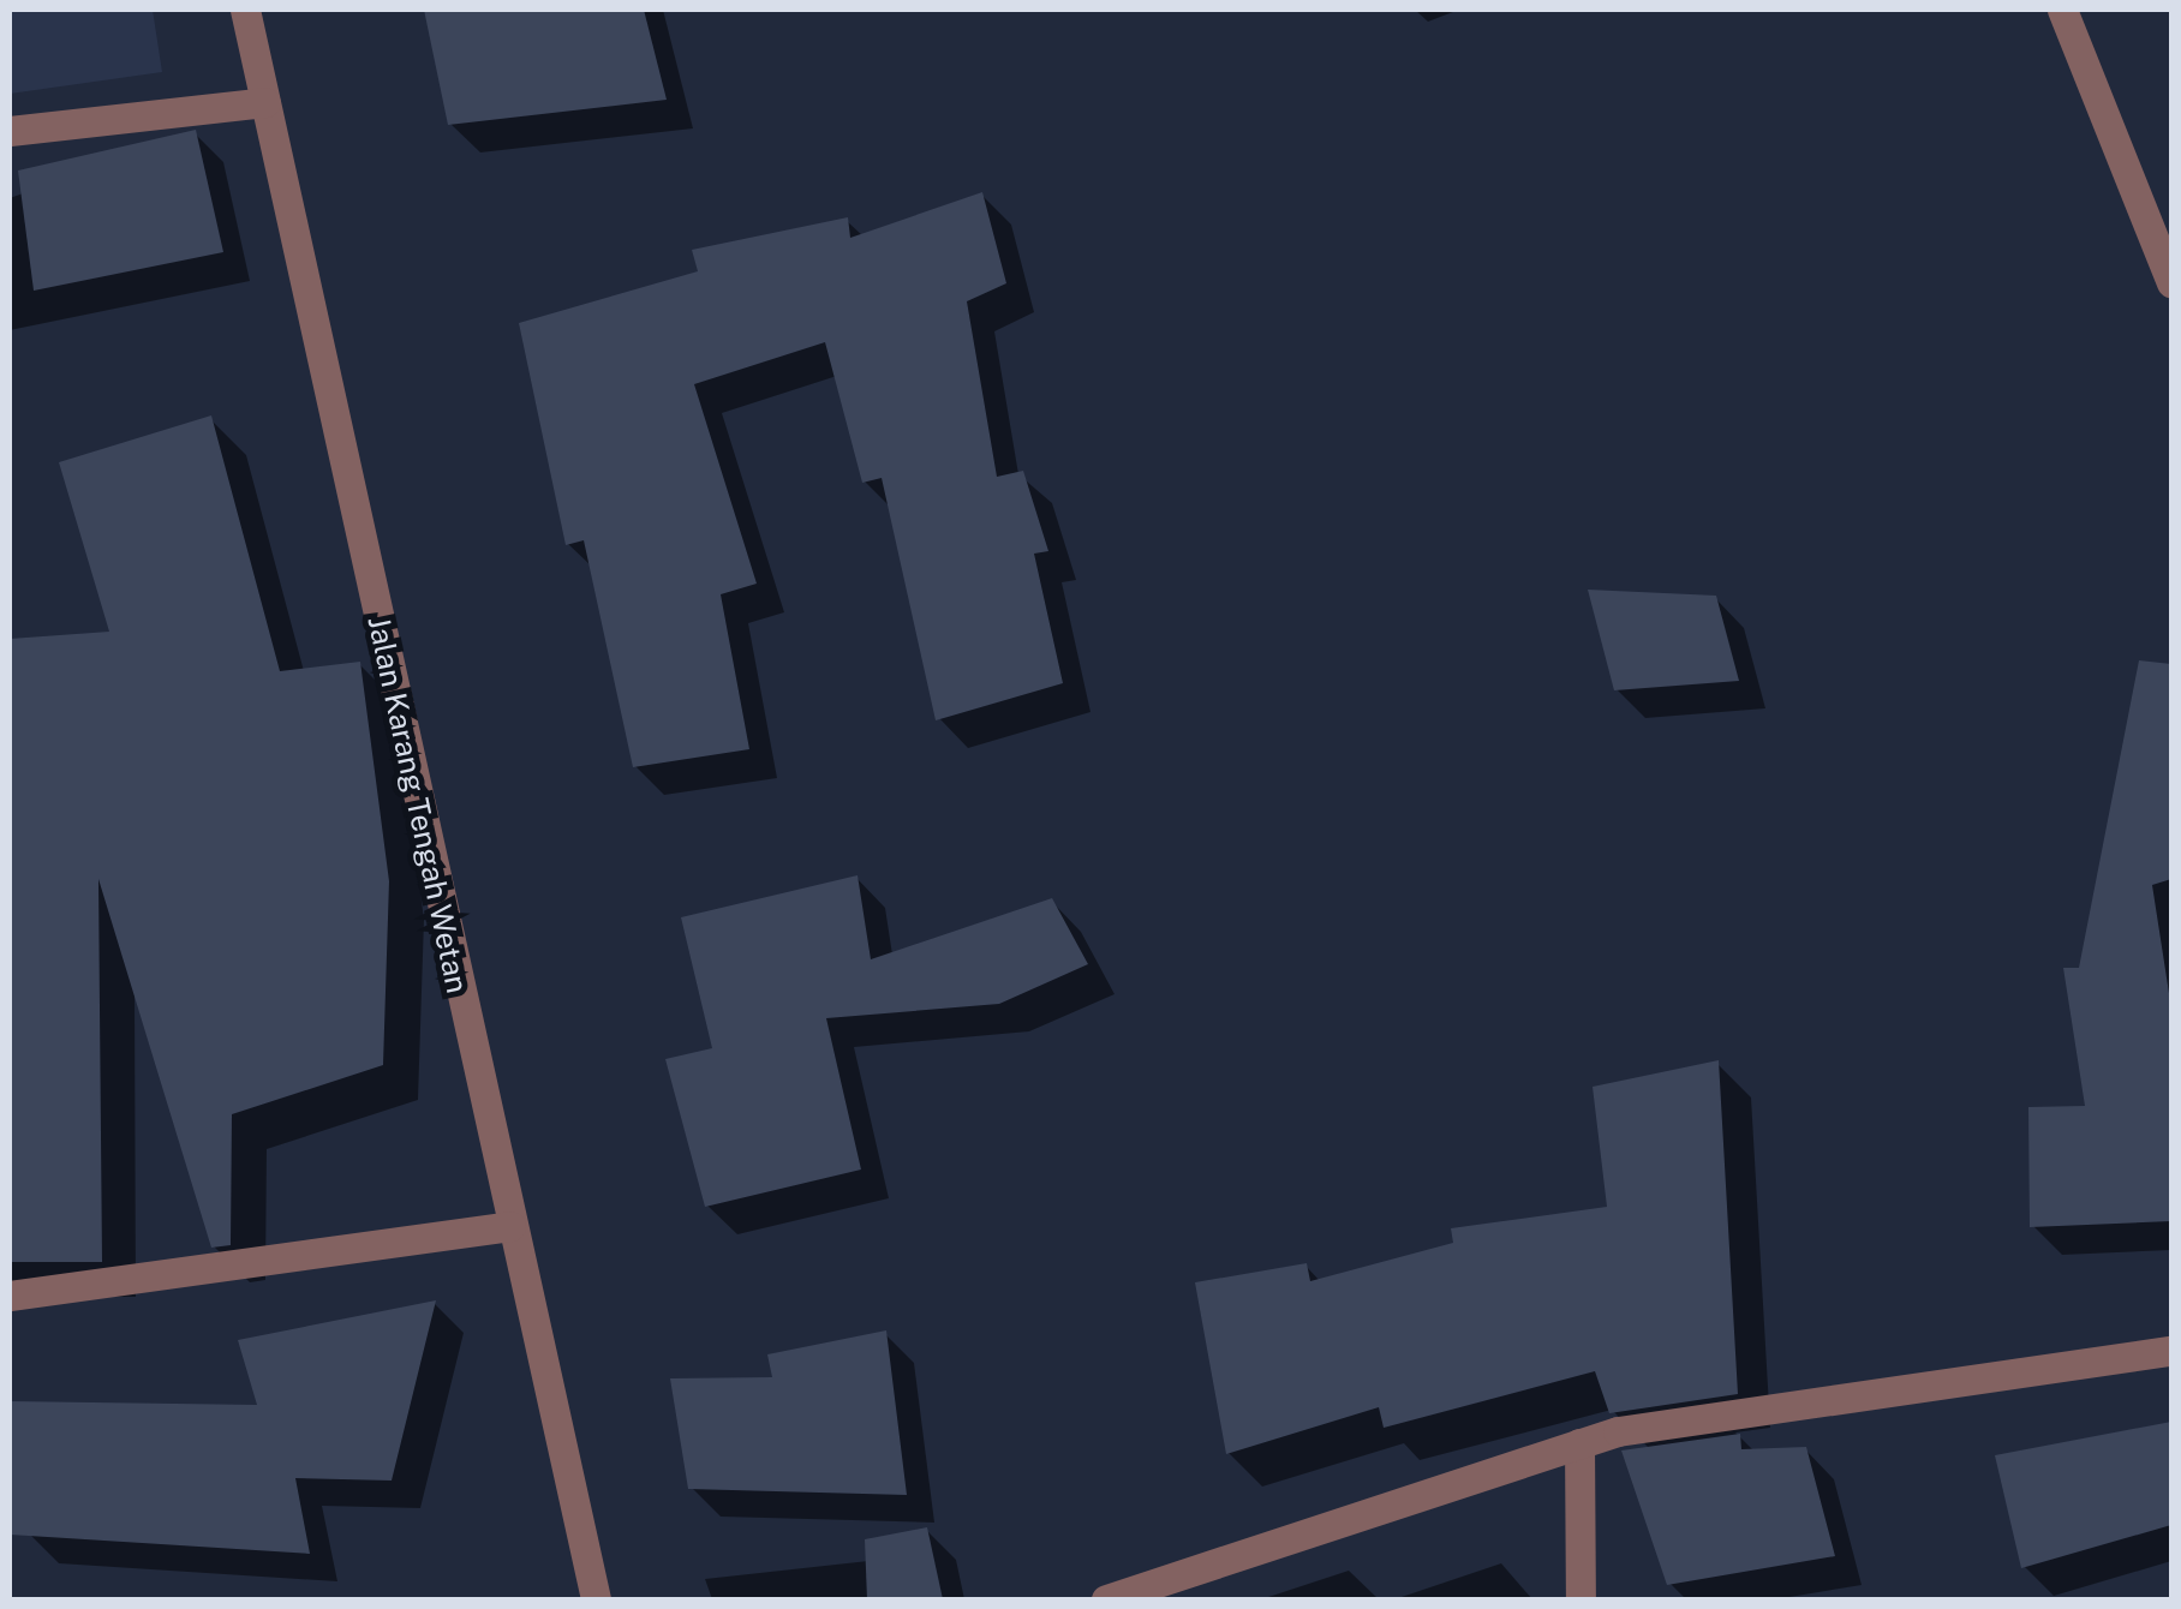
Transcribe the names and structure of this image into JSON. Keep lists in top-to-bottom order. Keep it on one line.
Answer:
{"streets":{"street":["Jalan Karang Tengah Wetan"]}}
